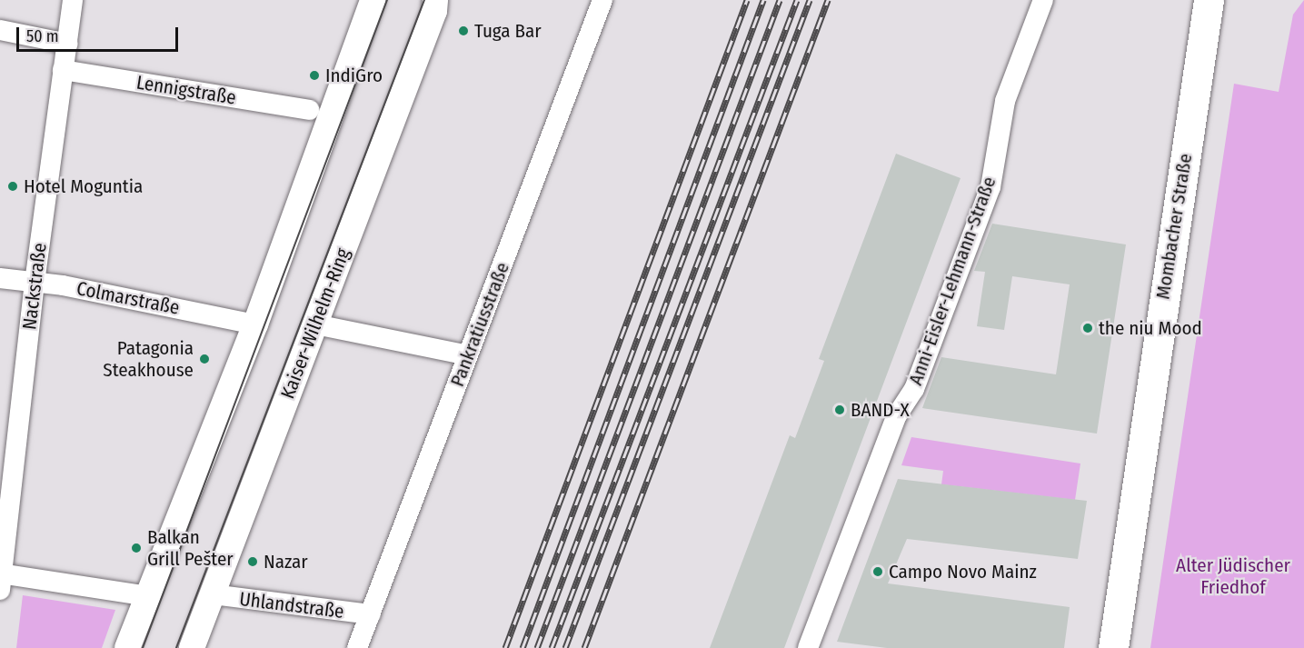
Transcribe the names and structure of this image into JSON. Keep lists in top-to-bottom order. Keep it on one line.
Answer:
{"streets":{"main road":["Mombacher Straße"],"street":["Lennigstraße","Anni-Eisler-Lehmann-Straße","Nackstraße","Colmarstraße","Kaiser-Wilhelm-Ring","Pankratiusstraße","Uhlandstraße"]},"crossings":[["Lennigstraße","Nackstraße"],["Nackstraße","Colmarstraße"],["Kaiser-Wilhelm-Ring","Uhlandstraße"],["Pankratiusstraße","Uhlandstraße"]],"parks":["Alter Jüdischer Friedhof"],"places":["Tuga Bar","IndiGro","Hotel Moguntia","the niu Mood","Patagonia Steakhouse","BAND-X","Balkan Grill Pešter","Nazar","Campo Novo Mainz"],"scale_bar":"50 m"}
